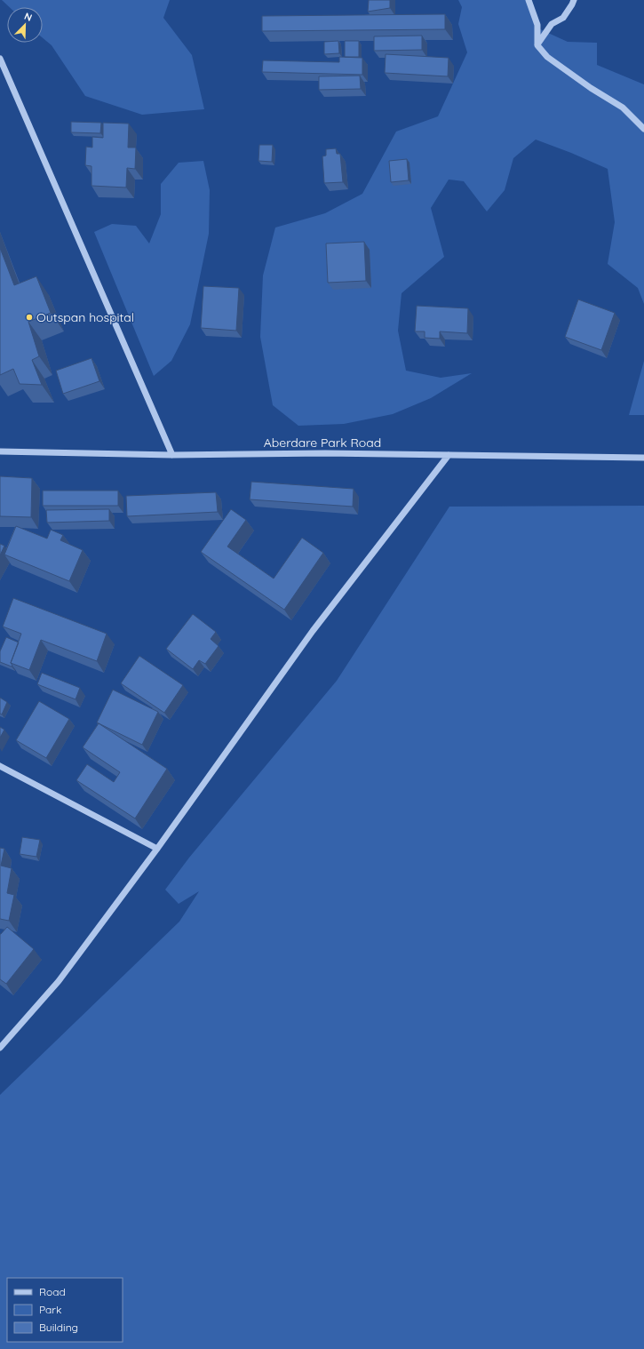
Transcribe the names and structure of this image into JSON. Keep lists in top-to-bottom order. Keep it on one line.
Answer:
{"streets":{"street":["Aberdare Park Road"]},"places":["Outspan hospital"],"legend":["Road","Park","Building"],"north":"top right"}
